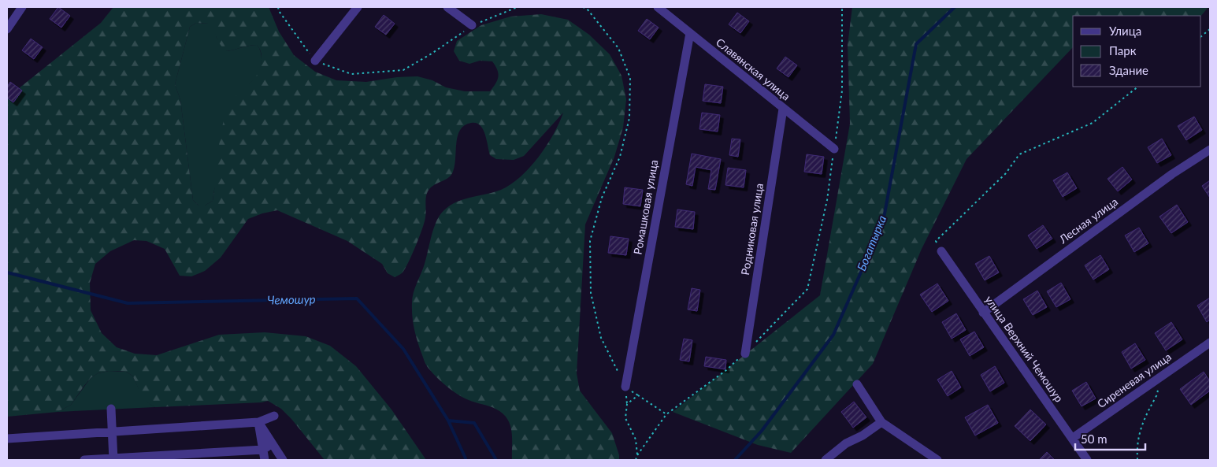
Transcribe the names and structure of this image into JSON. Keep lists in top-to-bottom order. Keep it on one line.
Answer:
{"streets":{"street":["Славянская улица","Ромашковая улица","Лесная улица","Родниковая улица","улица Верхний Чемошур","Сиреневая улица"]},"crossings":[["Славянская улица","Ромашковая улица"],["Славянская улица","Родниковая улица"],["Лесная улица","улица Верхний Чемошур"],["улица Верхний Чемошур","Сиреневая улица"]],"water":["Богатырка","Чемошур"],"legend":["Улица","Парк","Здание"],"scale_bar":"50 m"}
